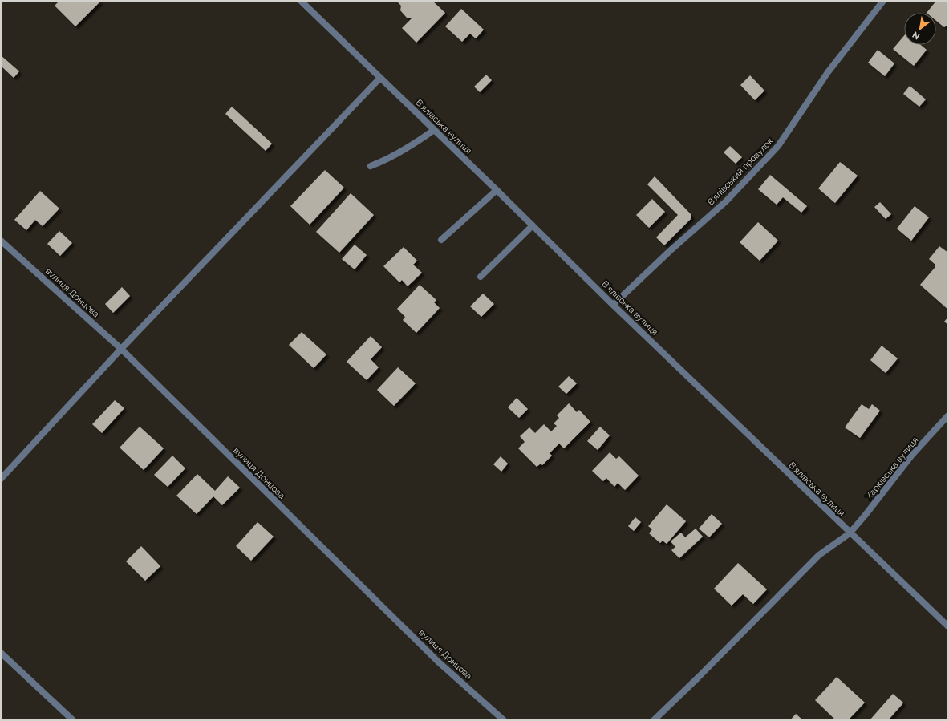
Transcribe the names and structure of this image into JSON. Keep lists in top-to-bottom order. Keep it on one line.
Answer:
{"streets":{"street":["В’ялівська вулиця","В'ялівський провулок","вулиця Донцова","Харківська вулиця"]},"crossings":[["В’ялівська вулиця","В'ялівський провулок"],["В’ялівська вулиця","Харківська вулиця"]],"north":"bottom left"}
